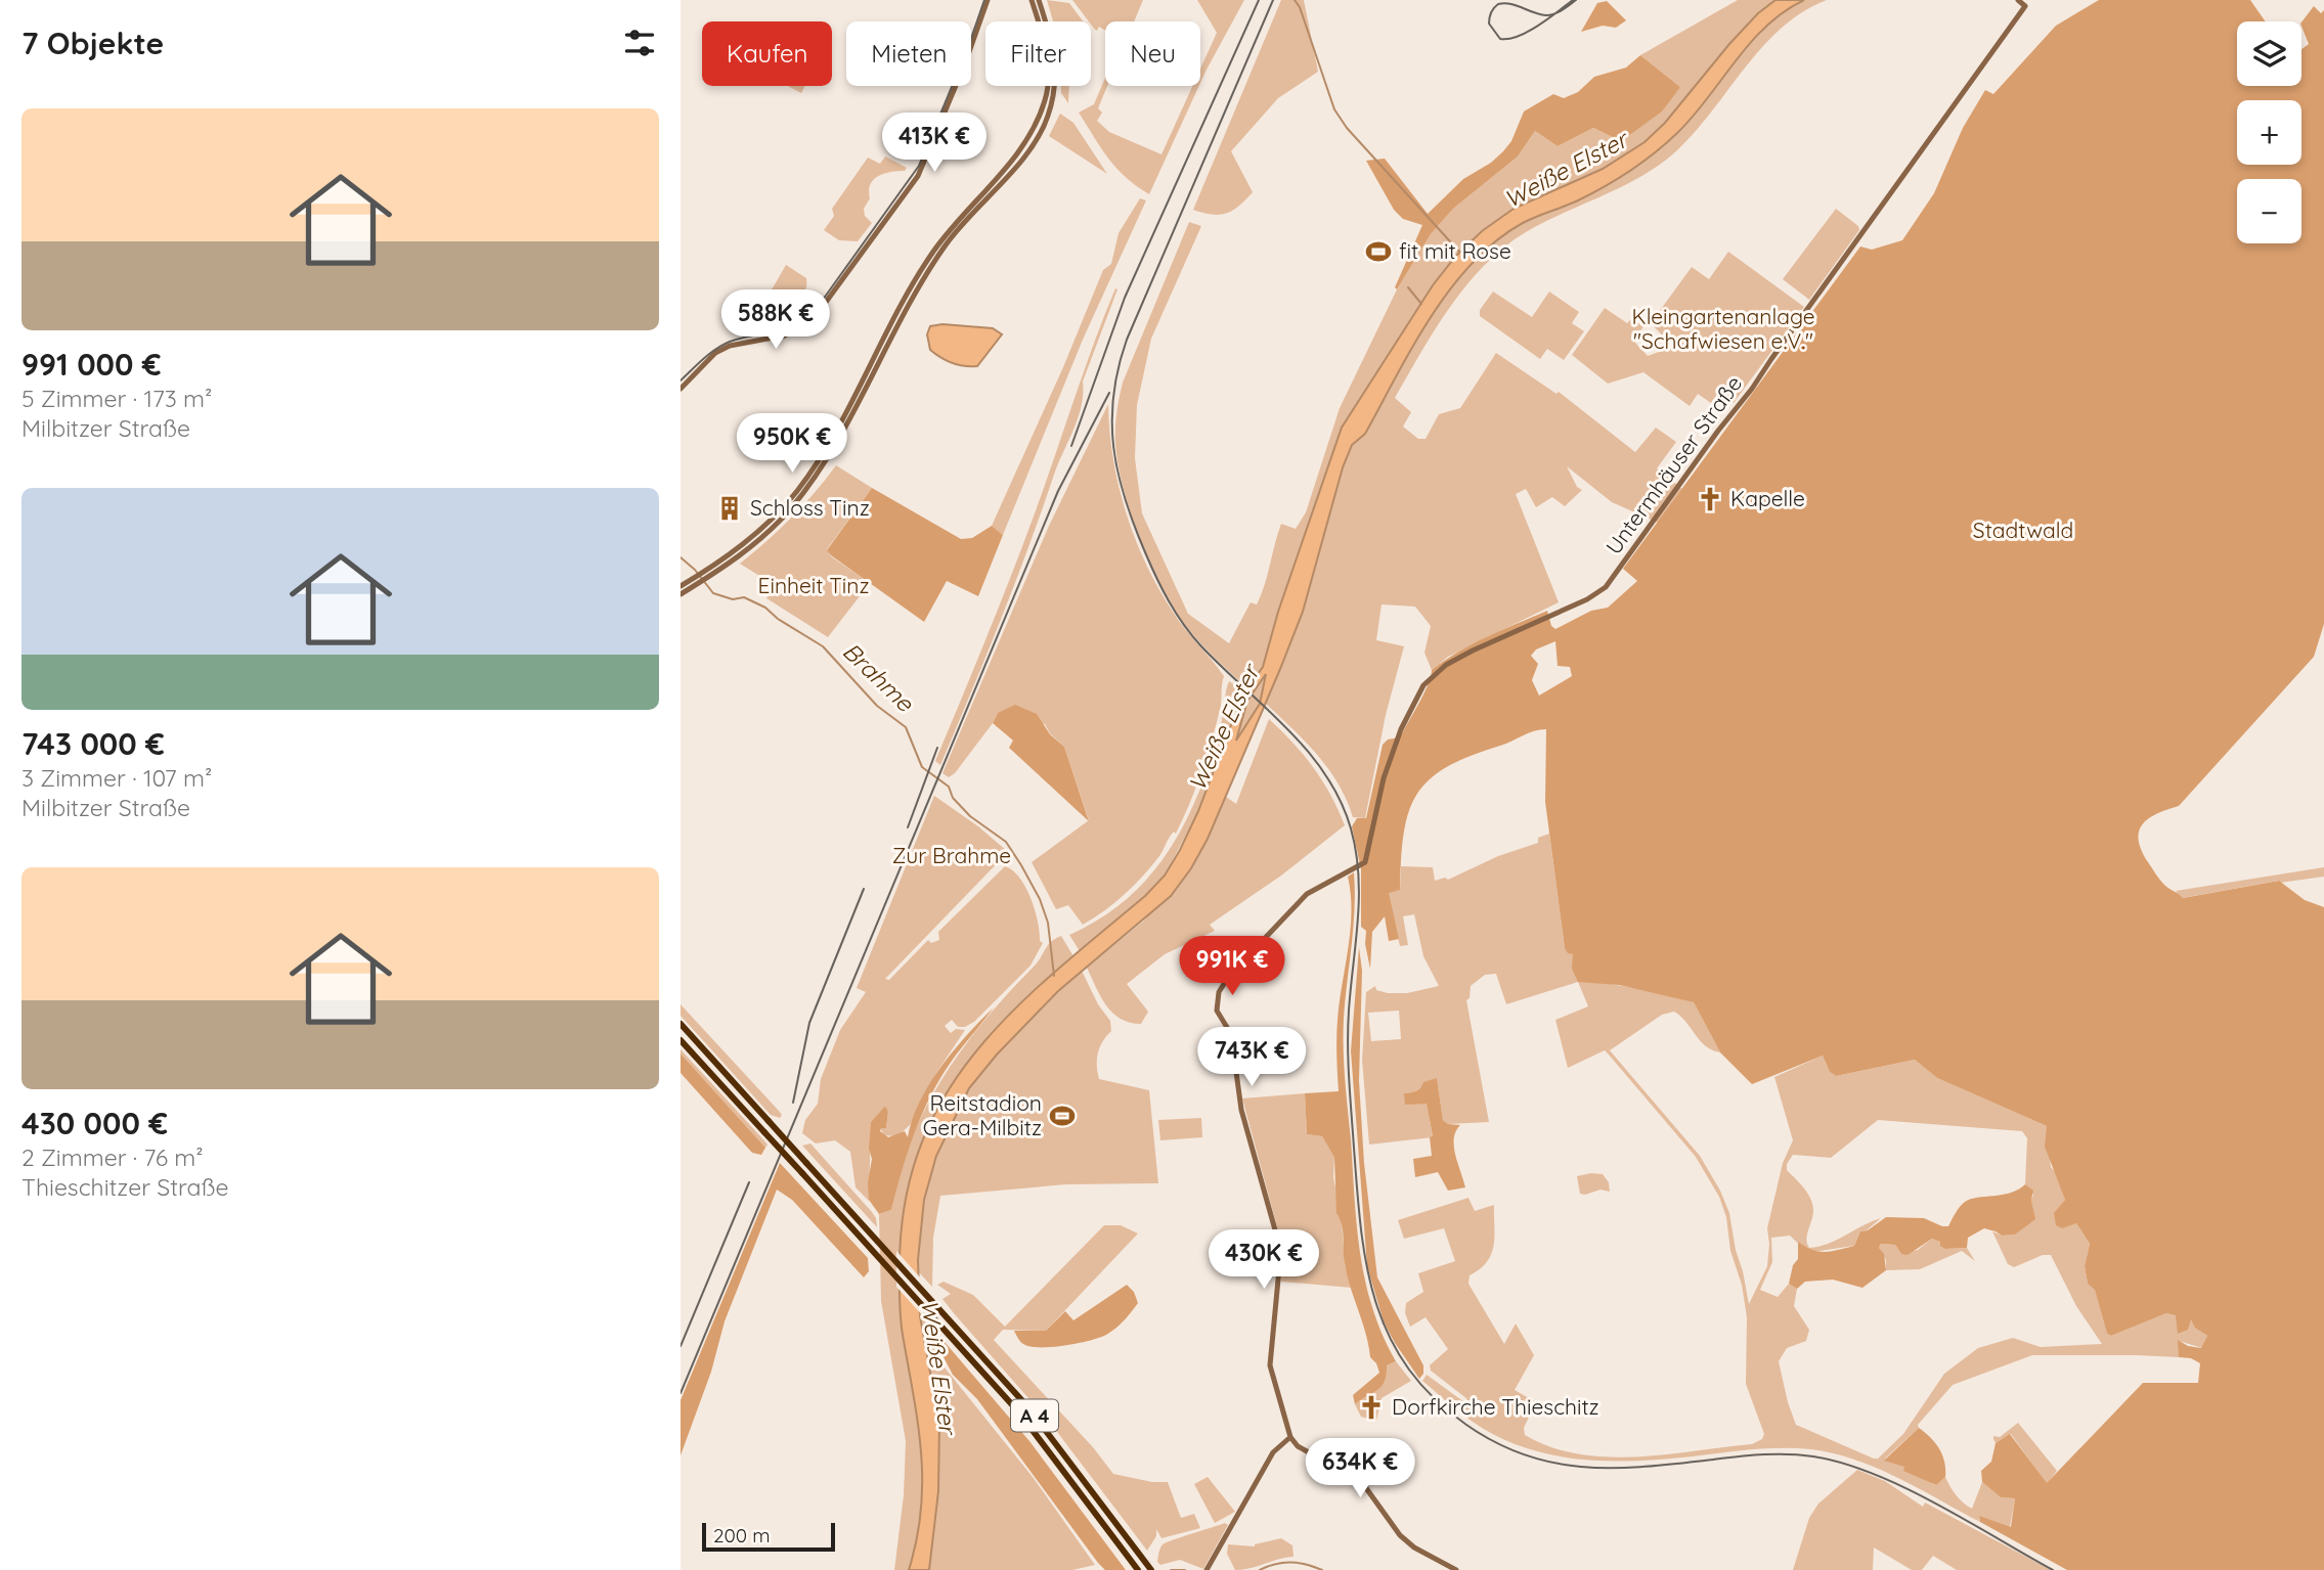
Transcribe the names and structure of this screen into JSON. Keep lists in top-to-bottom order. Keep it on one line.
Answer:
{"streets":{"highway":["A 4"],"main road":["Untermhäuser Straße"]},"water":["Weiße Elster","Brahme"],"parks":["Kleingartenanlage \"Schafwiesen e.V.\"","Stadtwald","Einheit Tinz","Zur Brahme"],"places":{"sports":["fit mit Rose","Reitstadion Gera-Milbitz"],"church":["Kapelle","Dorfkirche Thieschitz"],"building":["Schloss Tinz"]},"scale_bar":"200 m","page":{"heading":"7 Objekte","map_buttons":["+","−"],"chip":["Kaufen","Mieten","Filter","Neu"],"list":[{"name":"991 000 €","note":"5 Zimmer · 173 m² · Milbitzer Straße"},{"name":"743 000 €","note":"3 Zimmer · 107 m² · Milbitzer Straße"},{"name":"430 000 €","note":"2 Zimmer · 76 m² · Thieschitzer Straße"}],"price":["413K €","588K €","950K €","991K €","743K €","430K €","634K €"],"scale":"200 m"}}
